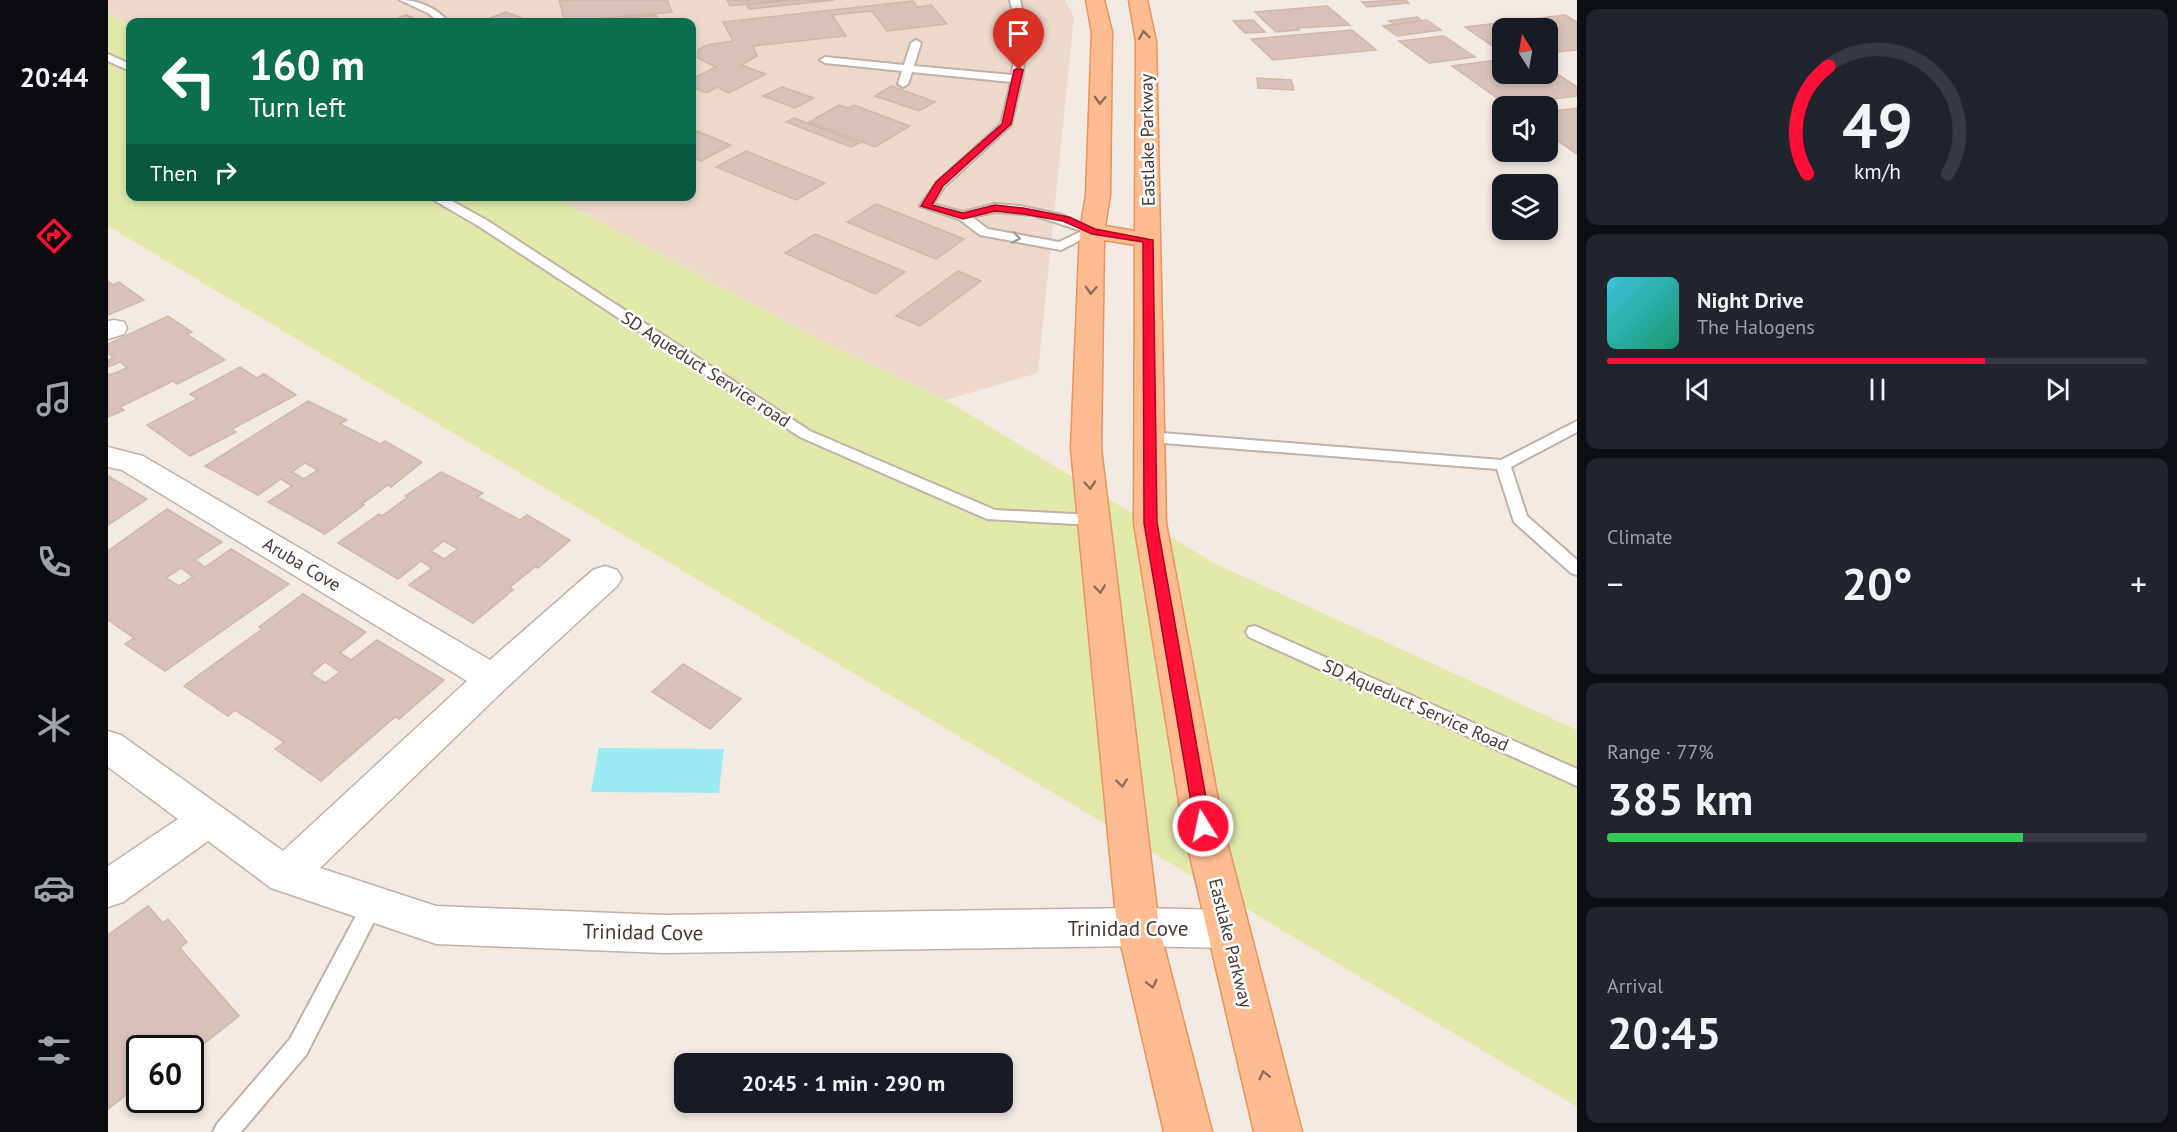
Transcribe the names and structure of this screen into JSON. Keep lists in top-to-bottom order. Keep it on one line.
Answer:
{"streets":{"main road":["Eastlake Parkway"],"street":["Aruba Cove","Trinidad Cove"],"lane":["SD Aqueduct Service road","SD Aqueduct Service Road"]},"crossings":[["Eastlake Parkway","Trinidad Cove"]],"north":"top","page":{"tabs":"20:44","turn":["160 m","Turn left"],"then":"Then","song":["Night Drive","The Halogens"],"tile":["Climate",["Range · 77%","385 km"],["Arrival","20:45"]],"heat":["−","20°","+"],"limit":"60","trip":"20:45 · 1 min · 290 m","gauge":["49","km/h"]}}
